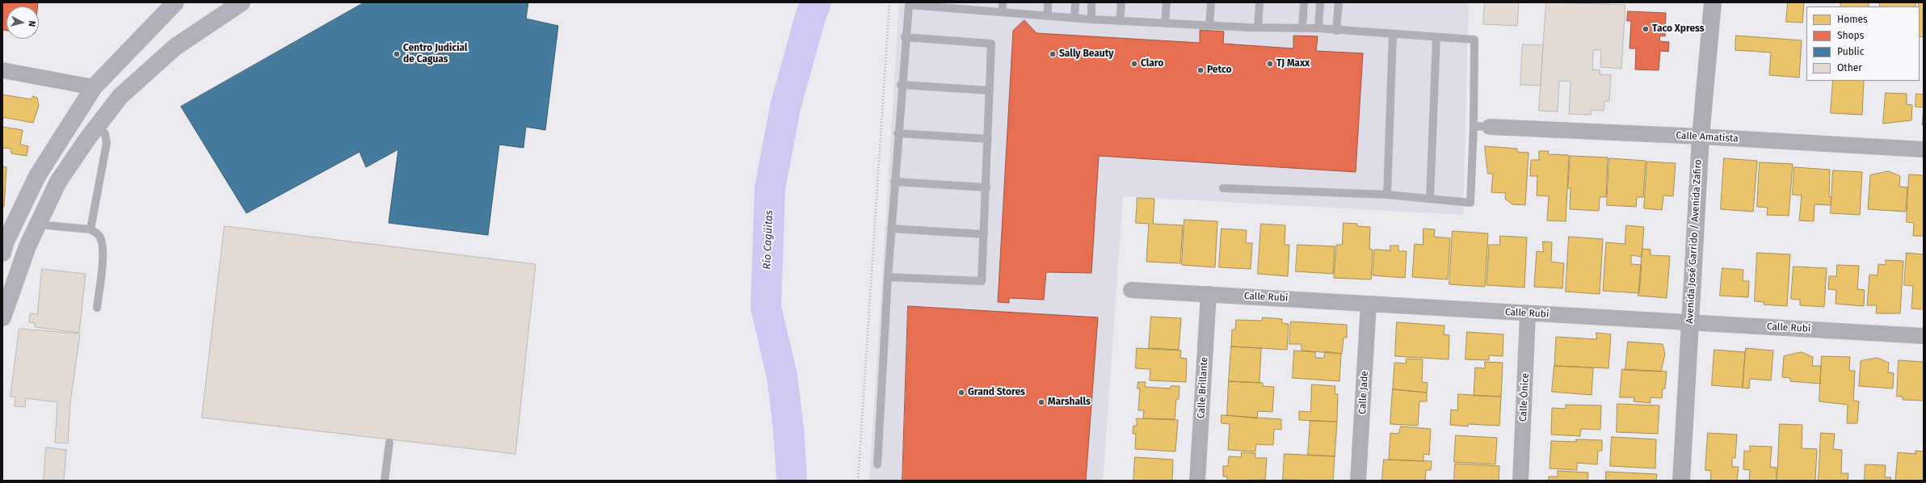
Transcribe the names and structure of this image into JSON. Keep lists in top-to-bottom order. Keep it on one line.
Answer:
{"streets":{"street":["Calle Amatista","Avenida José Garrido / Avenida Zafiro","Calle Rubí","Calle Brillante","Calle Jade","Calle Ónice"]},"crossings":[["Calle Amatista","Avenida José Garrido / Avenida Zafiro"],["Avenida José Garrido / Avenida Zafiro","Calle Rubí"],["Calle Rubí","Calle Brillante"],["Calle Rubí","Calle Jade"],["Calle Rubí","Calle Ónice"]],"water":["Río Cagüitas"],"places":["Taco Xpress","Centro Judicial de Caguas","Sally Beauty","Claro","TJ Maxx","Petco","Grand Stores","Marshalls"],"legend":["Homes","Shops","Public","Other"],"north":"right"}
